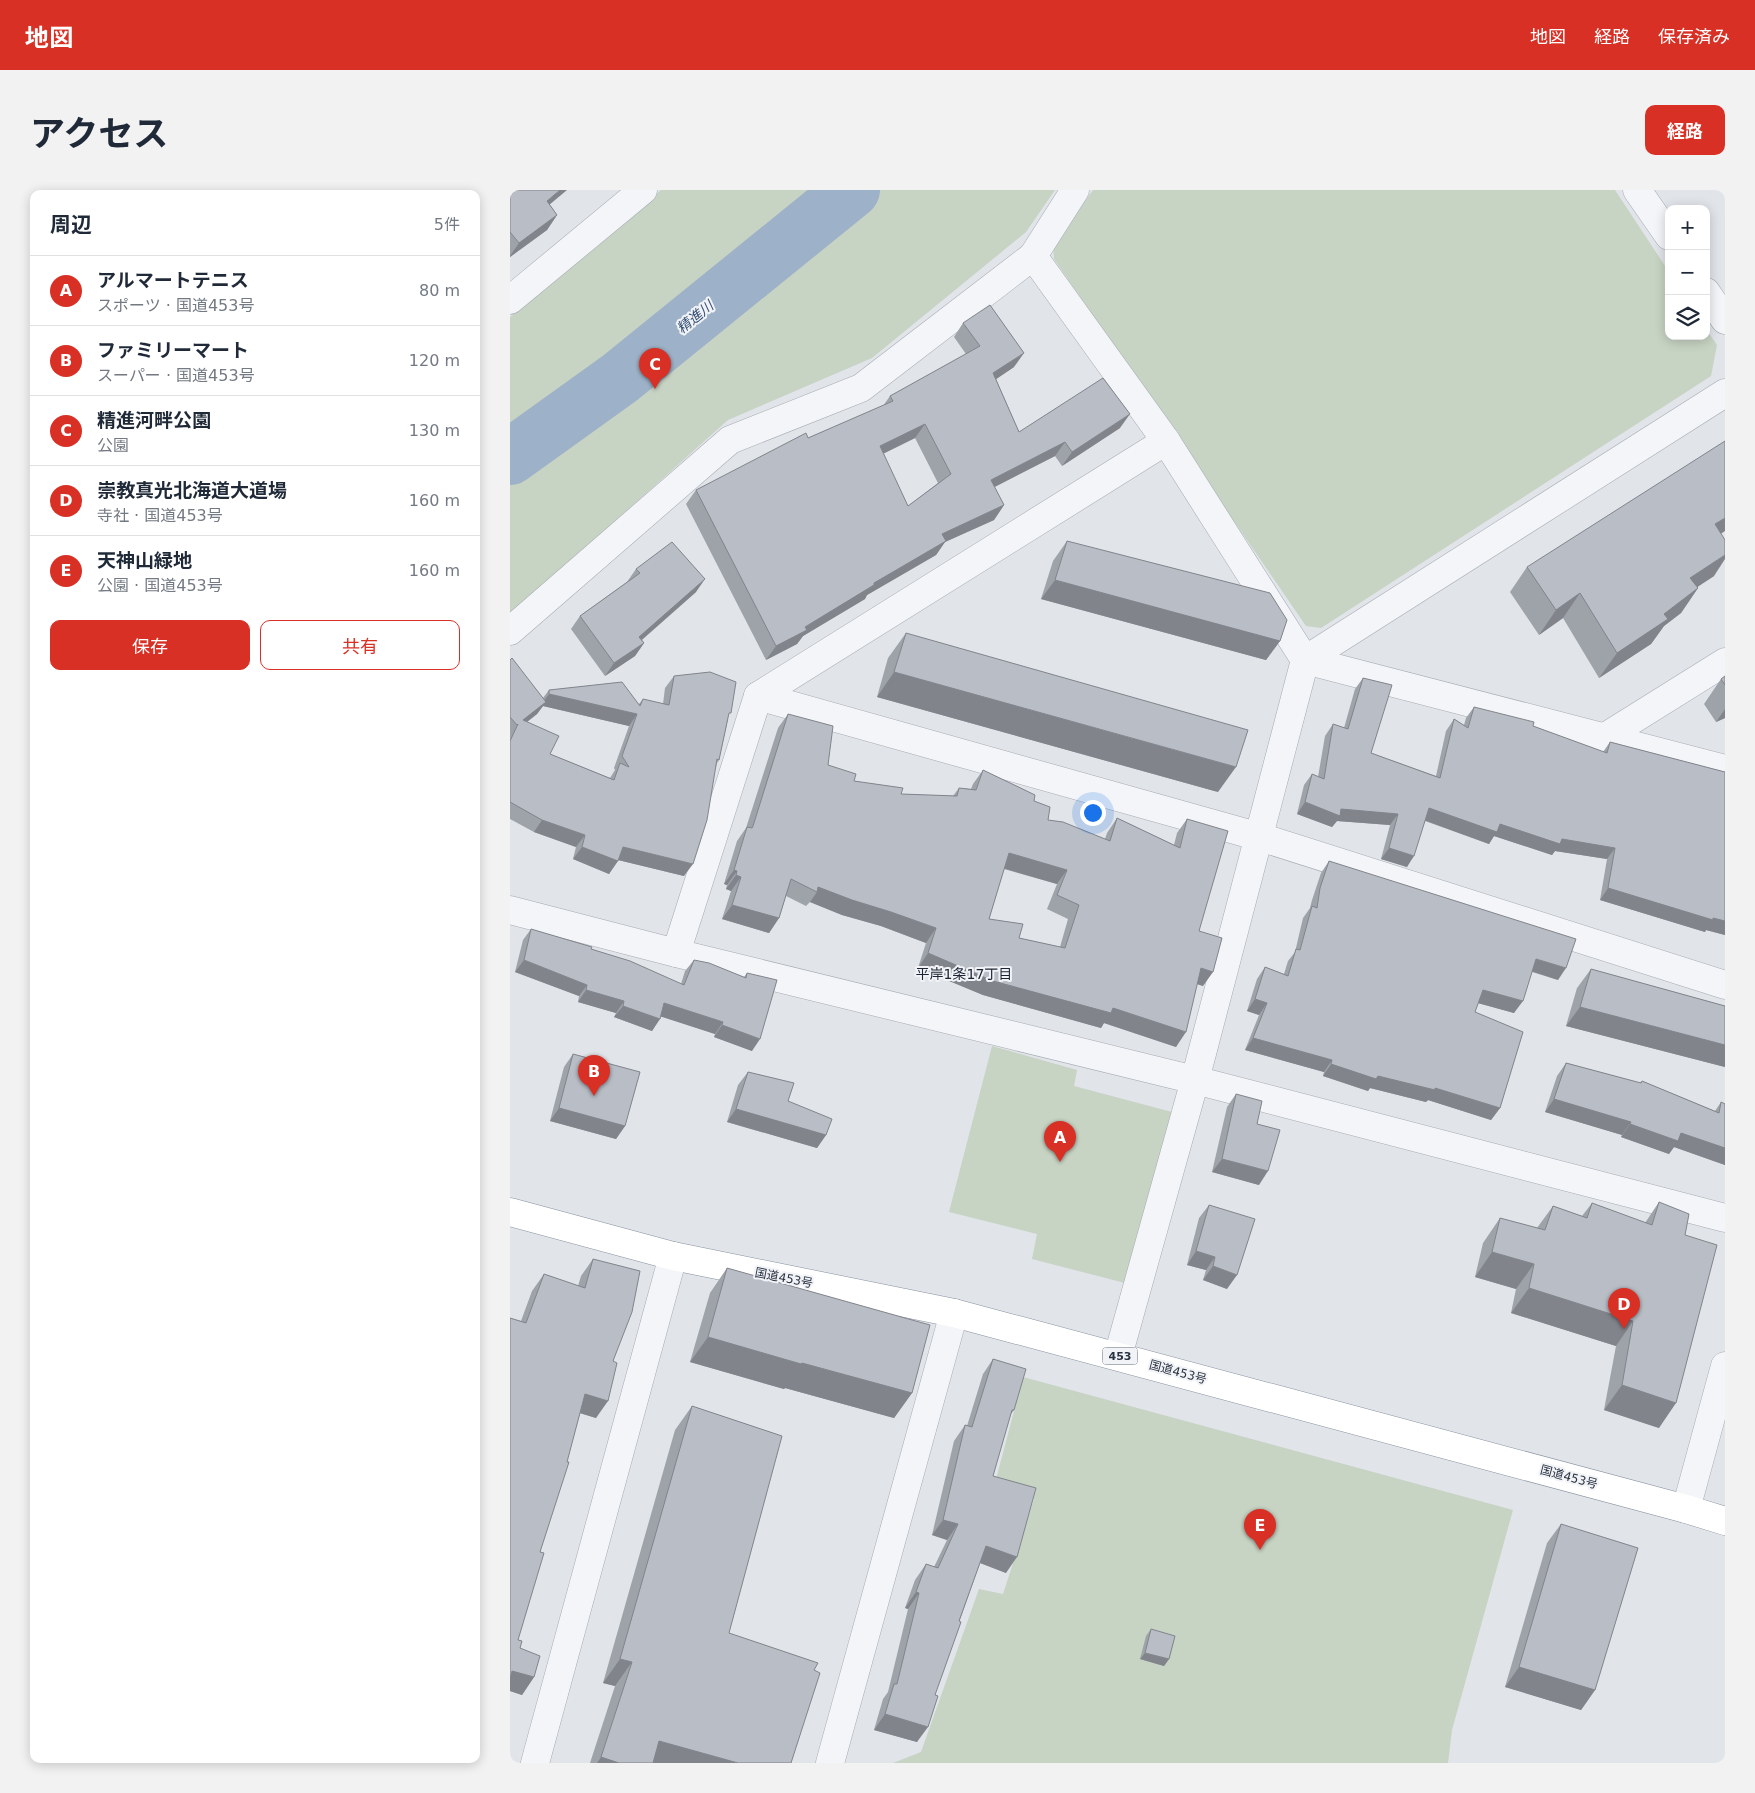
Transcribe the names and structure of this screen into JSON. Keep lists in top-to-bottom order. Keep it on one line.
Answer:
{"streets":{"highway":["国道453号","453"]},"districts":["平岸1条17丁目"],"water":["精進川"],"page":{"header":"地図","nav":["地図","経路","保存済み"],"title":"アクセス","buttons":["経路",["保存","共有"]],"heading":["周辺","5件"],"map_buttons":["+","−"],"list":[{"mark":"A","name":"アルマートテニス","note":"スポーツ · 国道453号","value":"80 m"},{"mark":"B","name":"ファミリーマート","note":"スーパー · 国道453号","value":"120 m"},{"mark":"C","name":"精進河畔公園","note":"公園","value":"130 m"},{"mark":"D","name":"崇教真光北海道大道場","note":"寺社 · 国道453号","value":"160 m"},{"mark":"E","name":"天神山緑地","note":"公園 · 国道453号","value":"160 m"}],"pins":["C","B","A","D","E"]}}
